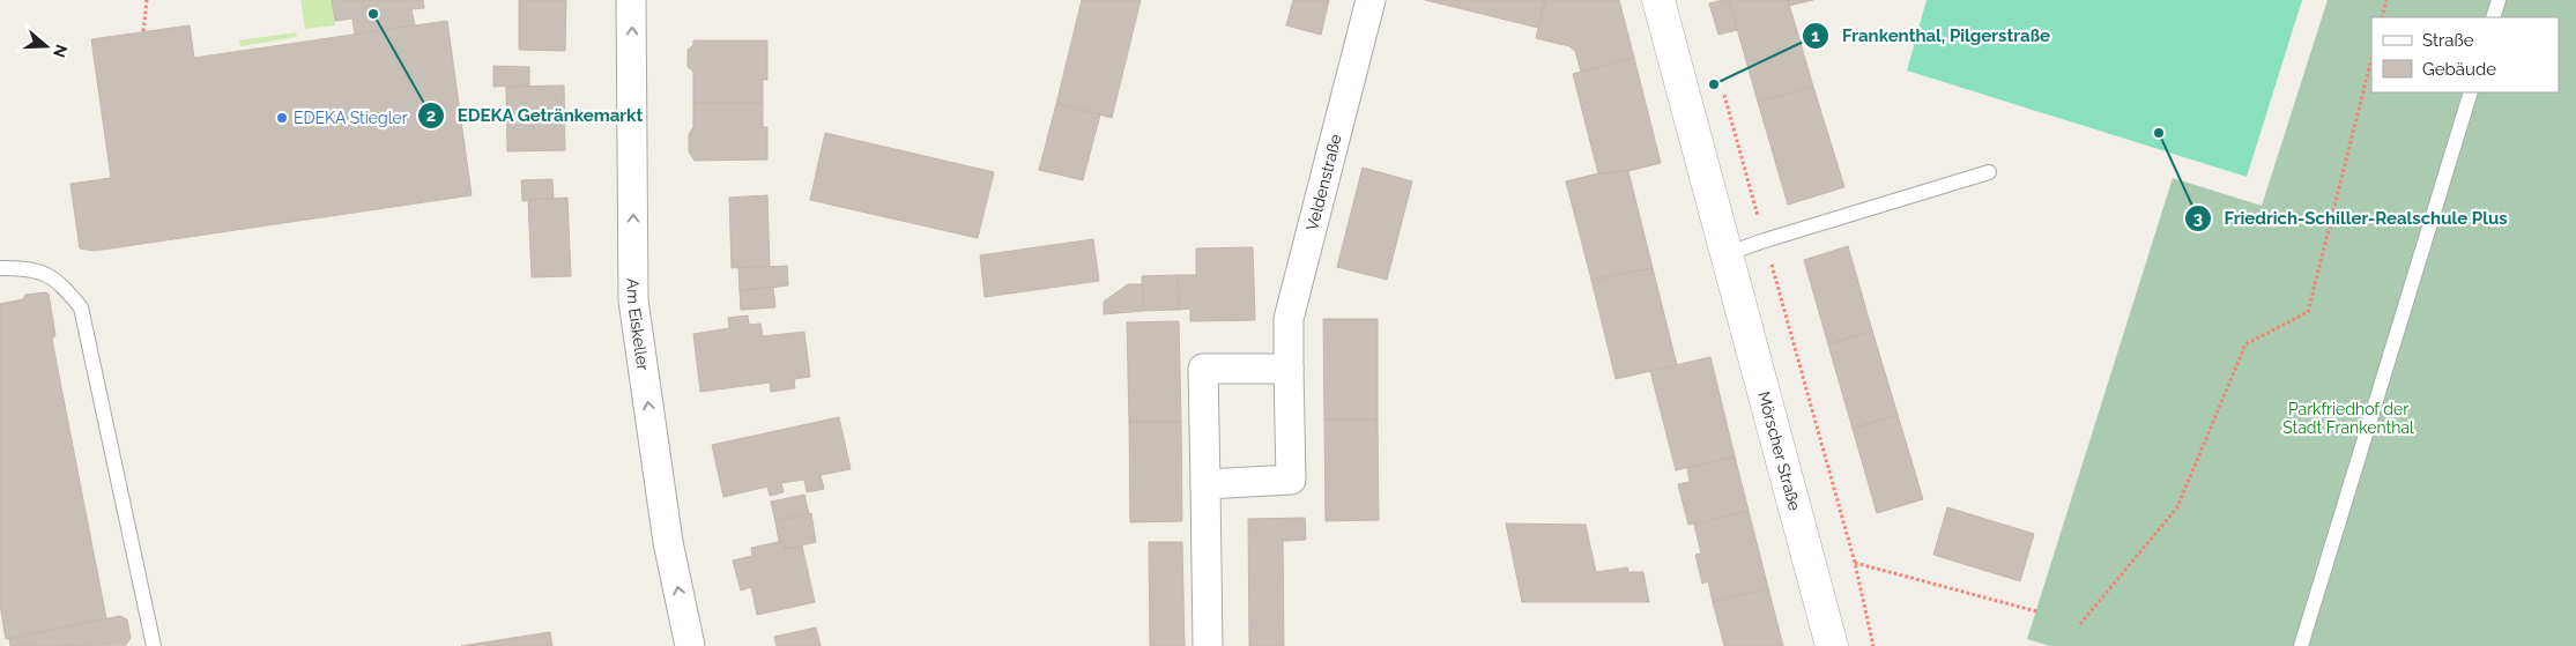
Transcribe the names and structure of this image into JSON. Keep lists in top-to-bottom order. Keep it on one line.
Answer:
{"streets":{"street":["Veldenstraße","Am Eiskeller","Mörscher Straße"]},"one_way":["Am Eiskeller"],"parks":["Parkfriedhof der Stadt Frankenthal"],"places":["EDEKA Getränkemarkt","Frankenthal, Pilgerstraße","EDEKA Stiegler","Friedrich-Schiller-Realschule Plus"],"legend":["Straße","Gebäude"],"north":"right"}
